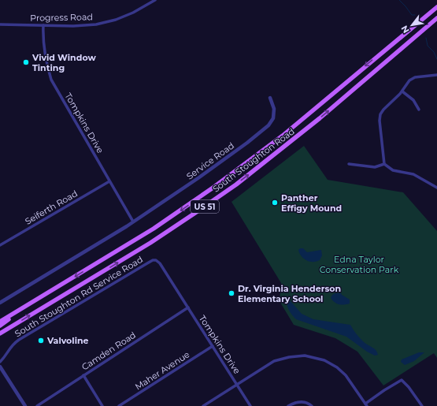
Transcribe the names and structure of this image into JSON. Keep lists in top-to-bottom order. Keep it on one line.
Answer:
{"streets":{"main road":["South Stoughton Road","US 51"],"street":["Progress Road","Tompkins Drive","Service Road","Seiferth Road","South Stoughton Rd Service Road","Camden Road","Maher Avenue"]},"crossings":[["Progress Road","Tompkins Drive"],["Tompkins Drive","Service Road"],["Tompkins Drive","Seiferth Road"],["Tompkins Drive","South Stoughton Rd Service Road"],["Tompkins Drive","Camden Road"],["Tompkins Drive","Maher Avenue"]],"parks":["Edna Taylor Conservation Park"],"places":["Vivid Window Tinting","Panther Effigy Mound","Dr. Virginia Henderson Elementary School","Valvoline"],"north":"bottom left"}
